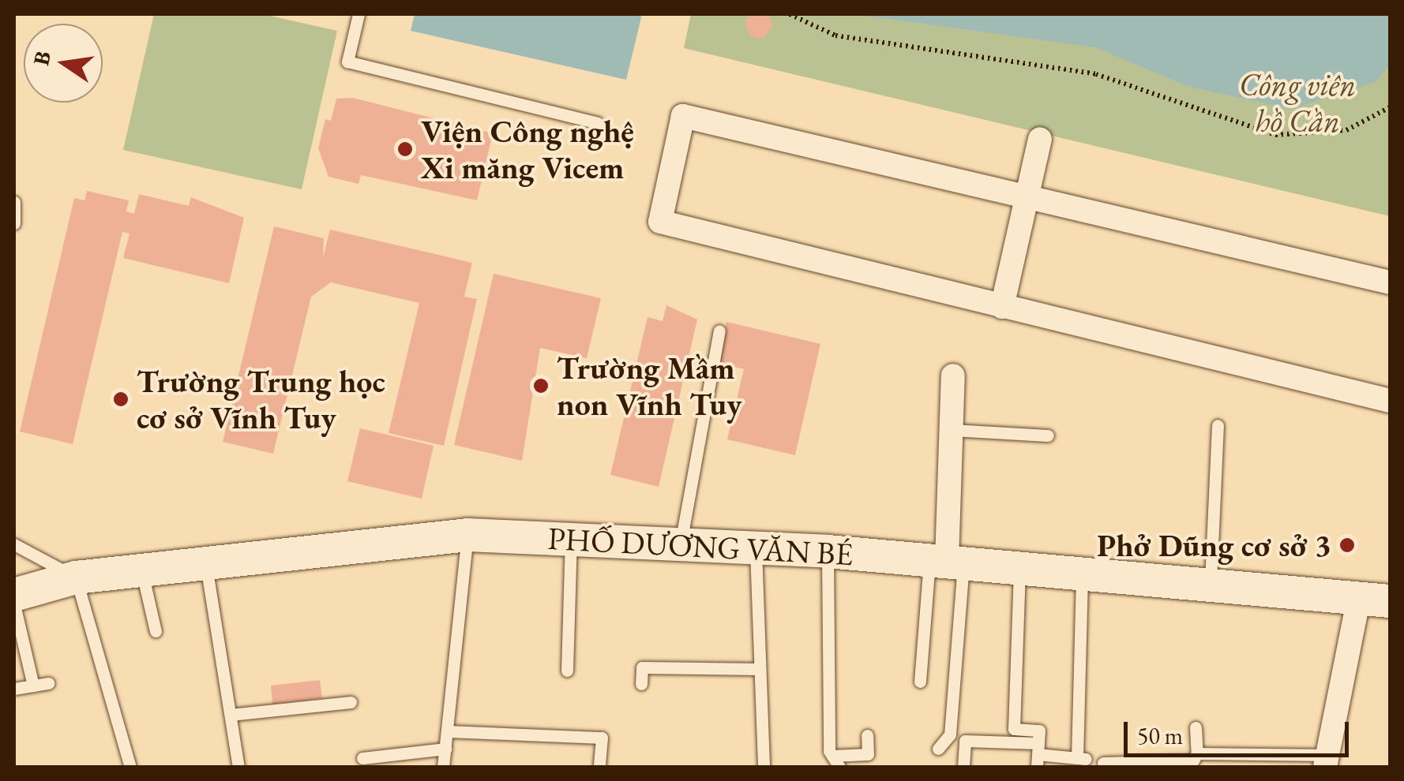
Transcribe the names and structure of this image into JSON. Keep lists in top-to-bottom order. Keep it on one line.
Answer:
{"streets":{"street":["PHỐ DƯƠNG VĂN BÉ"]},"parks":["Công viên hồ Cần"],"places":["Viện Công nghệ Xi măng Vicem","Trường Mầm non Vĩnh Tuy","Trường Trung học cơ sở Vĩnh Tuy","Phở Dũng cơ sở 3"],"scale_bar":"50 m","north":"left"}
